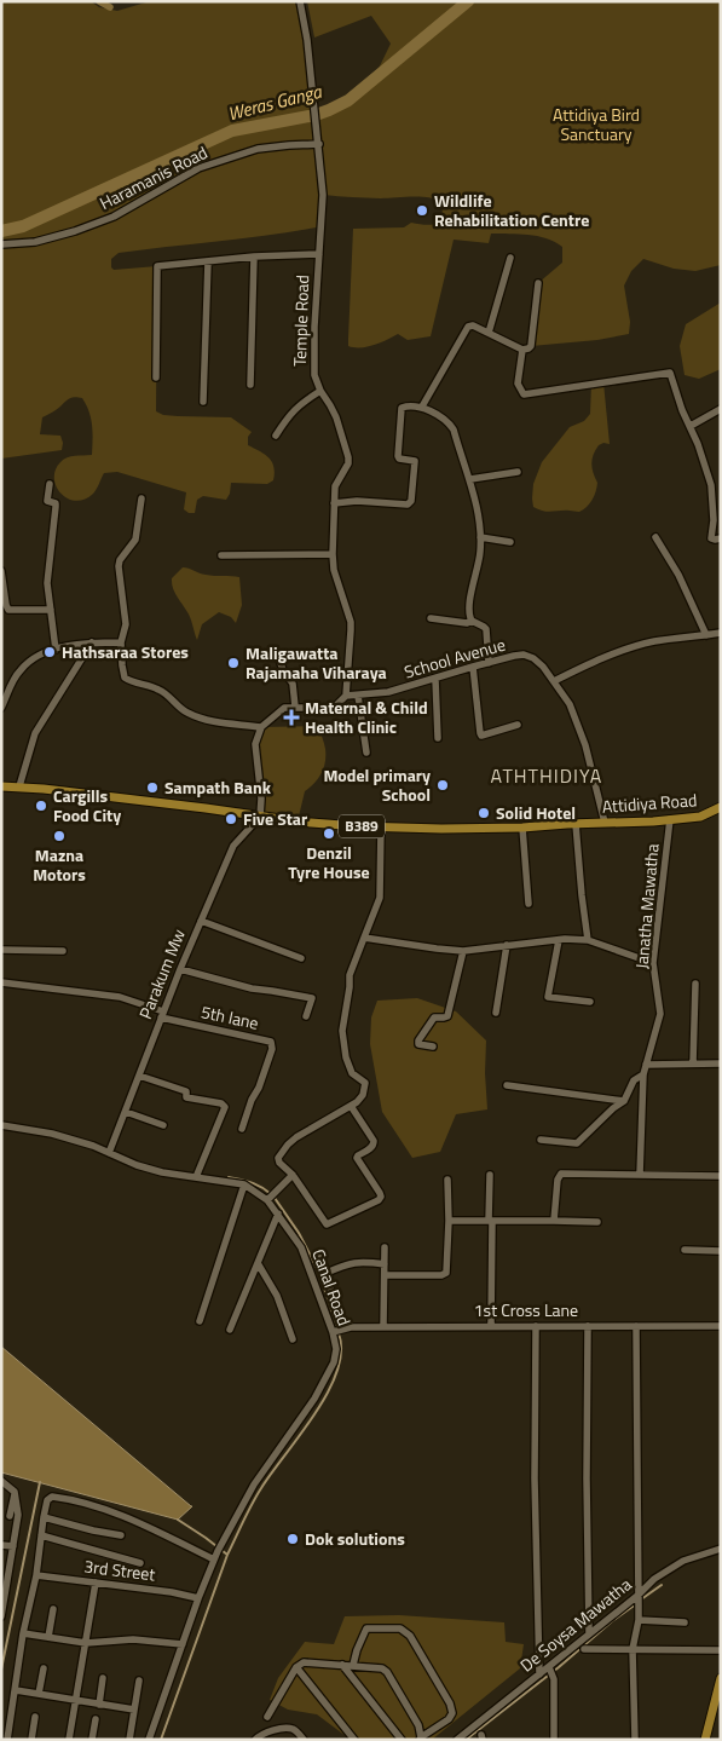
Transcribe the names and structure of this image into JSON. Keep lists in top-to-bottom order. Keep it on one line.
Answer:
{"streets":{"main road":["Attidiya Road","B389"],"street":["Haramanis Road","Temple Road","School Avenue","Janatha Mawatha","Parakum Mw","5th lane","Canal Road","1st Cross Lane","3rd Street","De Soysa Mawatha"]},"crossings":[["Haramanis Road","Temple Road"],["Temple Road","School Avenue"],["School Avenue","Attidiya Road"],["Attidiya Road","Janatha Mawatha"],["Attidiya Road","Parakum Mw"],["Parakum Mw","5th lane"],["Parakum Mw","Canal Road"],["Canal Road","1st Cross Lane"],["Canal Road","3rd Street"]],"districts":["ATHTHIDIYA"],"water":["Weras Ganga"],"parks":["Attidiya Bird Sanctuary"],"places":{"other":["Wildlife Rehabilitation Centre","Hathsaraa Stores","Maligawatta Rajamaha Viharaya","Model primary School","Sampath Bank","Cargills Food City","Solid Hotel","Five Star","Denzil Tyre House","Mazna Motors","Dok solutions"],"health":["Maternal & Child Health Clinic"]}}
